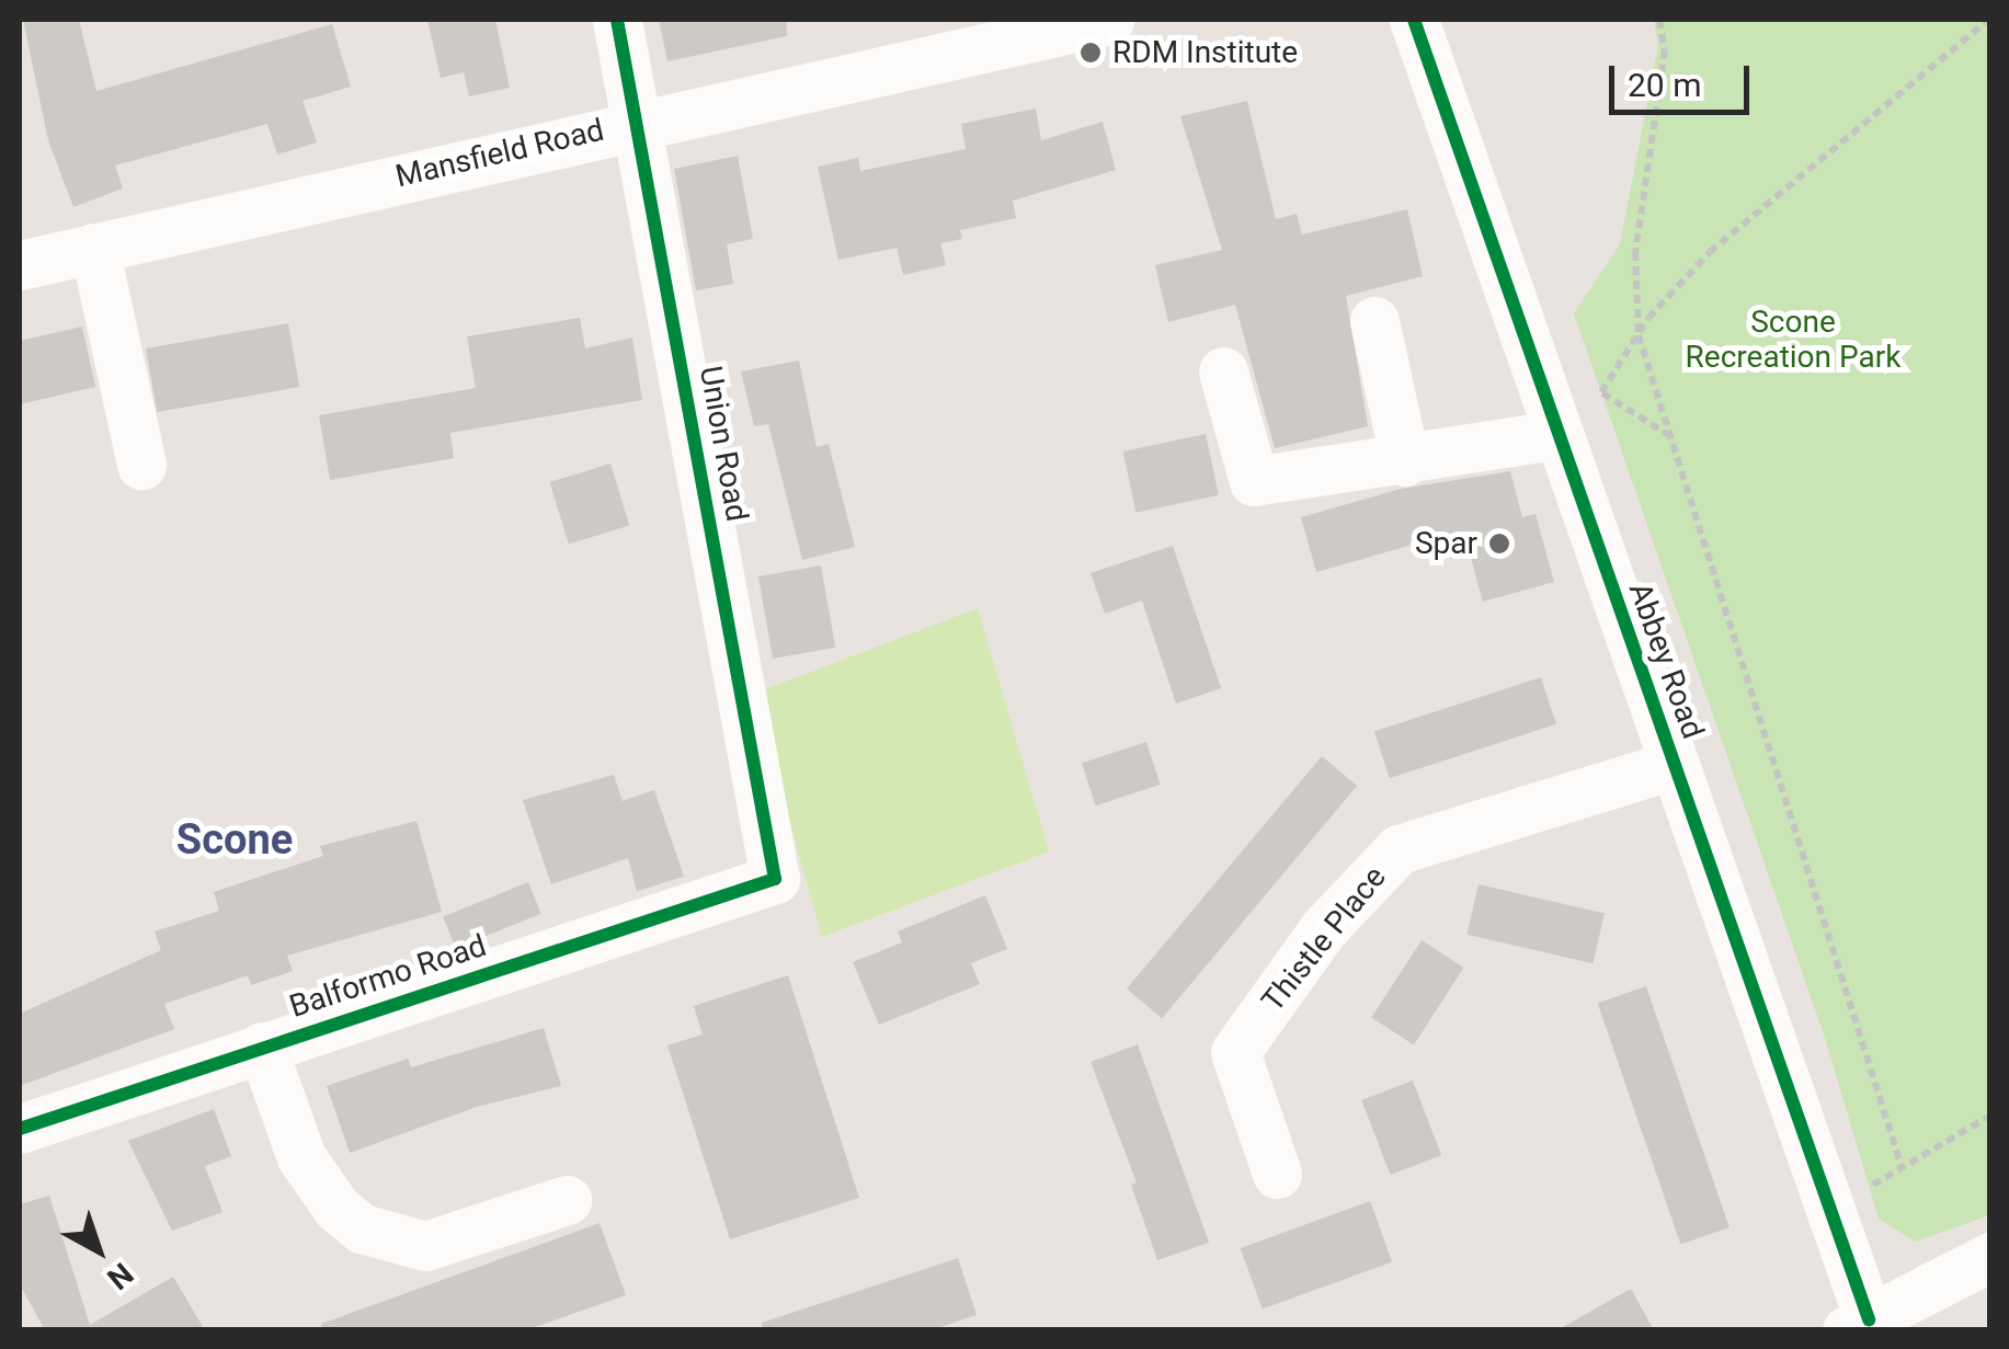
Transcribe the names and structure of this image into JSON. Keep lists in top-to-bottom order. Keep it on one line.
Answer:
{"streets":{"street":["Mansfield Road","Union Road","Abbey Road","Thistle Place","Balformo Road"]},"crossings":[["Mansfield Road","Union Road"],["Union Road","Balformo Road"],["Abbey Road","Thistle Place"]],"districts":["Scone"],"parks":["Scone Recreation Park"],"places":["RDM Institute","Spar"],"scale_bar":"20 m","north":"bottom right"}
